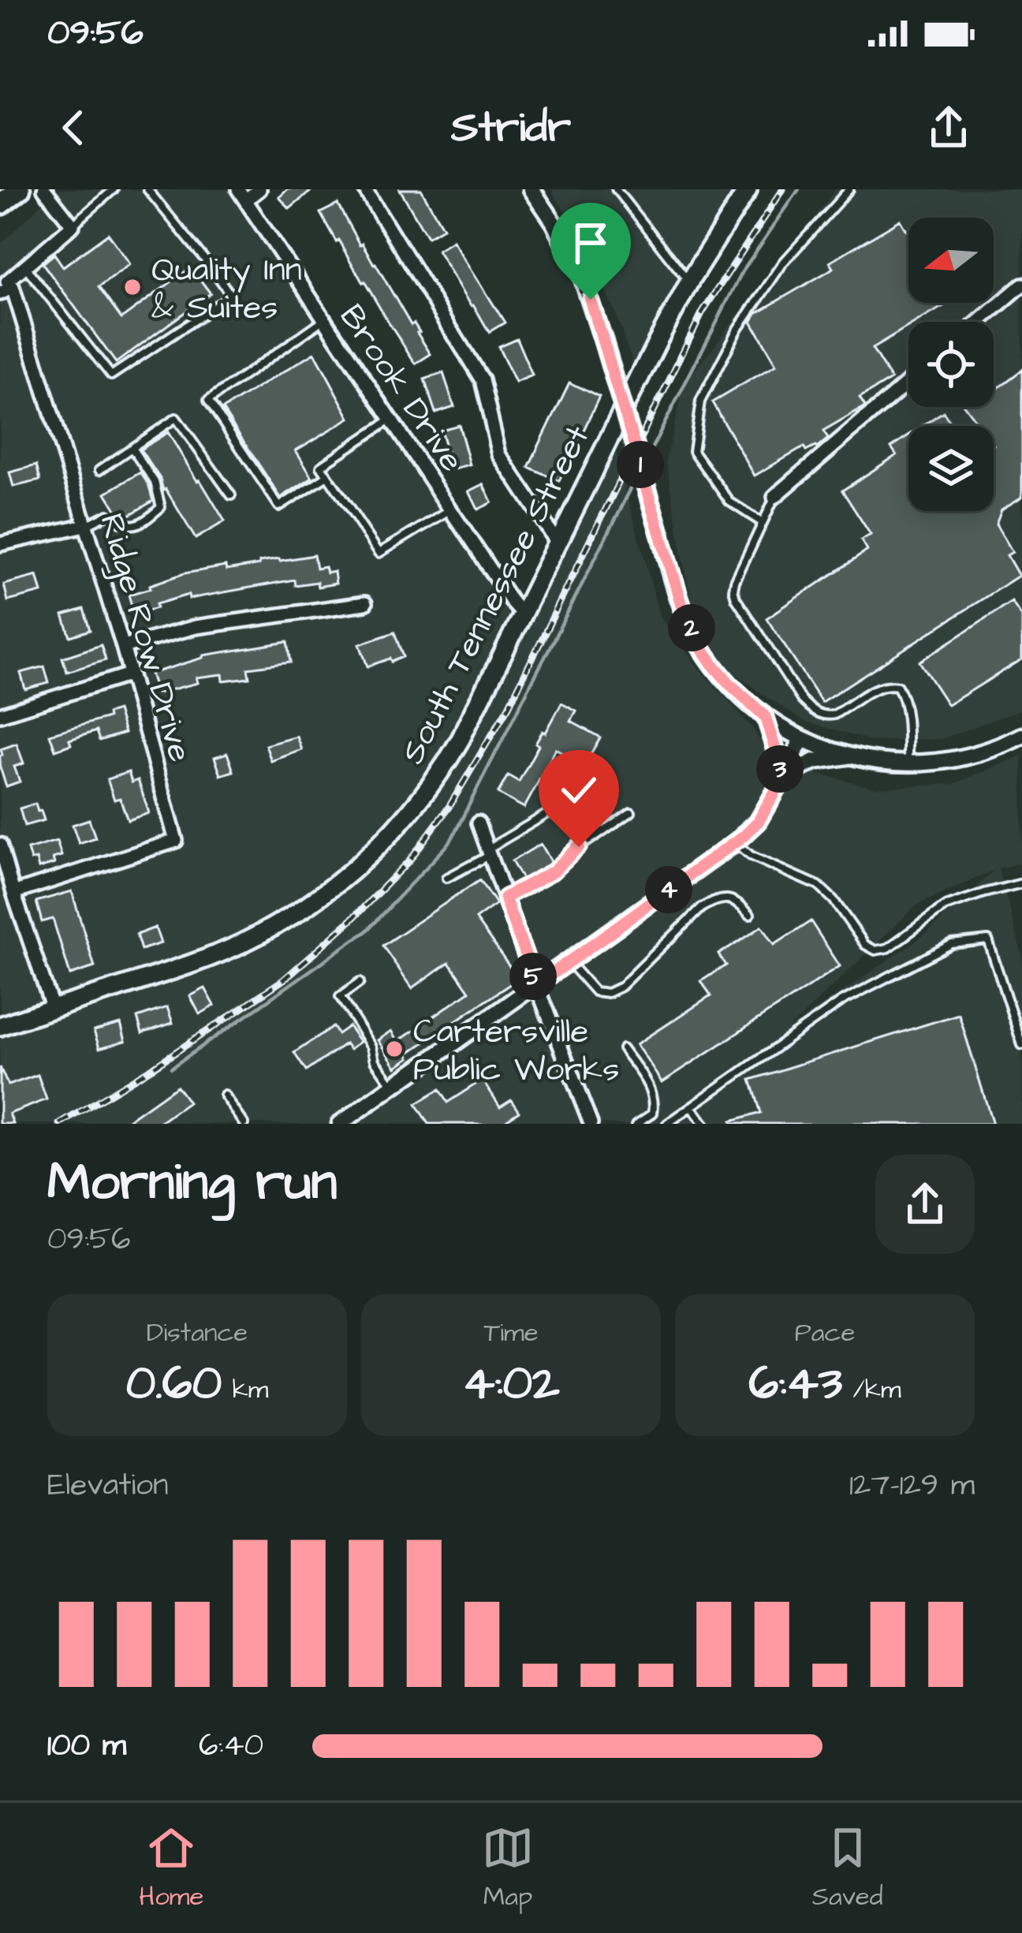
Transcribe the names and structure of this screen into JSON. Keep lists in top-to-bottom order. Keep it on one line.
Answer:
{"streets":{"main road":["South Tennessee Street"],"street":["Brook Drive","Ridge Row Drive"]},"crossings":[["Brook Drive","South Tennessee Street"]],"places":["Quality Inn & Suites","Cartersville Public Works"],"north":"left","page":{"status":"09:56","header":"Stridr","pins":["1","2","3","4","5"],"heading":["Morning run","09:56"],"stats":[["Distance","0.60 km"],["Time","4:02"],["Pace","6:43 /km"]],"chart":["Elevation","127–129 m"],"list":[{"name":"100 m","note":"6:40"}],"tabs":["Home","Map","Saved"]}}
